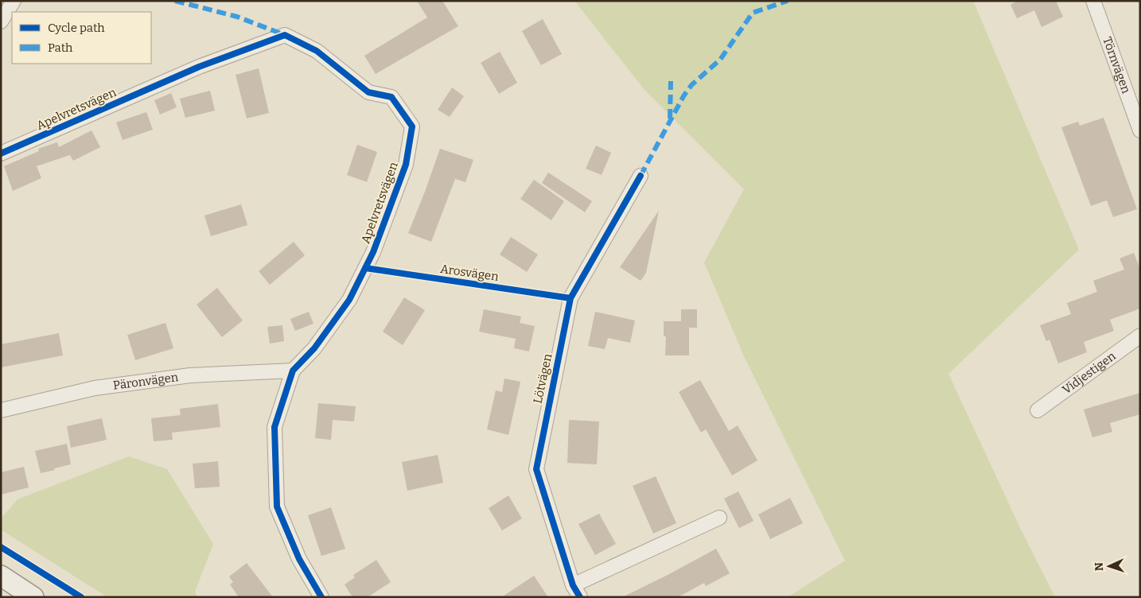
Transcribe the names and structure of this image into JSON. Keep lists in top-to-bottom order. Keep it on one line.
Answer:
{"streets":{"street":["Törnvägen","Apelvretsvägen","Vidjestigen","Lötvägen","Päronvägen"],"cycle path":["Arosvägen"]},"crossings":[["Apelvretsvägen","Päronvägen"]],"legend":["Cycle path","Path"],"north":"left"}
